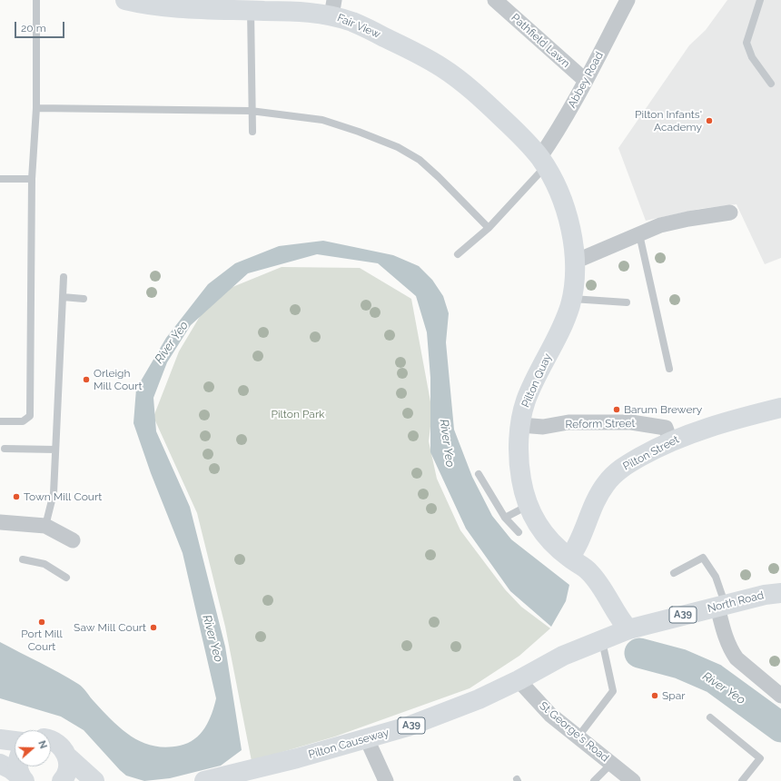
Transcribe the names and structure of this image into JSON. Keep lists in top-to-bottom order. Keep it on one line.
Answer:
{"streets":{"street":["Fair View","Pathfield Lawn","Abbey Road","Pilton Quay","Reform Street","Pilton Street","North Road","A39","St George's Road","Pilton Causeway"]},"crossings":[["Fair View","Abbey Road"],["Fair View","Pilton Quay"],["Pathfield Lawn","Abbey Road"],["Abbey Road","Pilton Quay"],["Pilton Quay","Reform Street"],["Pilton Quay","Pilton Street"],["Pilton Quay","North Road"],["Pilton Quay","A39"],["Reform Street","Pilton Street"],["North Road","A39"],["A39","Pilton Causeway"],["St George's Road","Pilton Causeway"]],"water":["River Yeo"],"parks":["Pilton Park"],"places":["Pilton Infants' Academy","Orleigh Mill Court","Barum Brewery","Town Mill Court","Port Mill Court","Saw Mill Court","Spar"],"scale_bar":"20 m","north":"right"}
